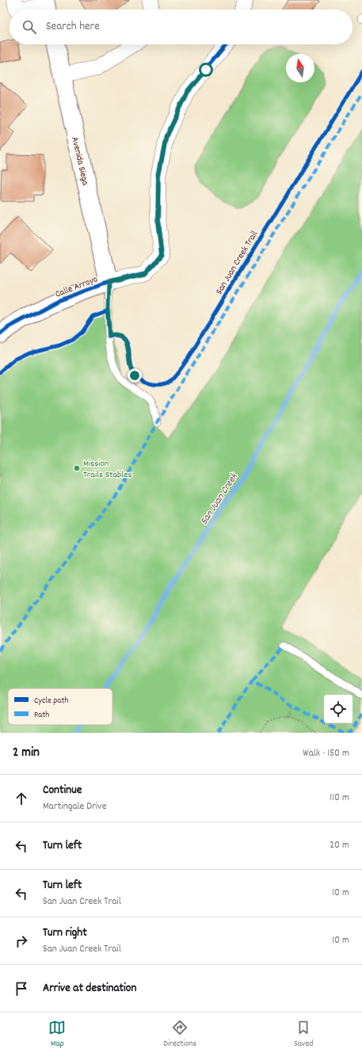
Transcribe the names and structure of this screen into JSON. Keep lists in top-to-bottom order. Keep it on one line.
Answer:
{"streets":{"street":["Avenida Siega","Calle Arroyo"],"cycle path":["San Juan Creek Trail"]},"crossings":[["Avenida Siega","Calle Arroyo"]],"water":["San Juan Creek"],"places":["Mission Trails Stables"],"legend":["Cycle path","Path"],"north":"top","page":{"search":"Search here","heading":["2 min","Walk · 150 m"],"list":[["Continue","Martingale Drive","110 m"],["Turn left","20 m"],["Turn left","San Juan Creek Trail","10 m"],["Turn right","San Juan Creek Trail","10 m"],"Arrive at destination"],"nav":["Map","Directions","Saved"]}}
